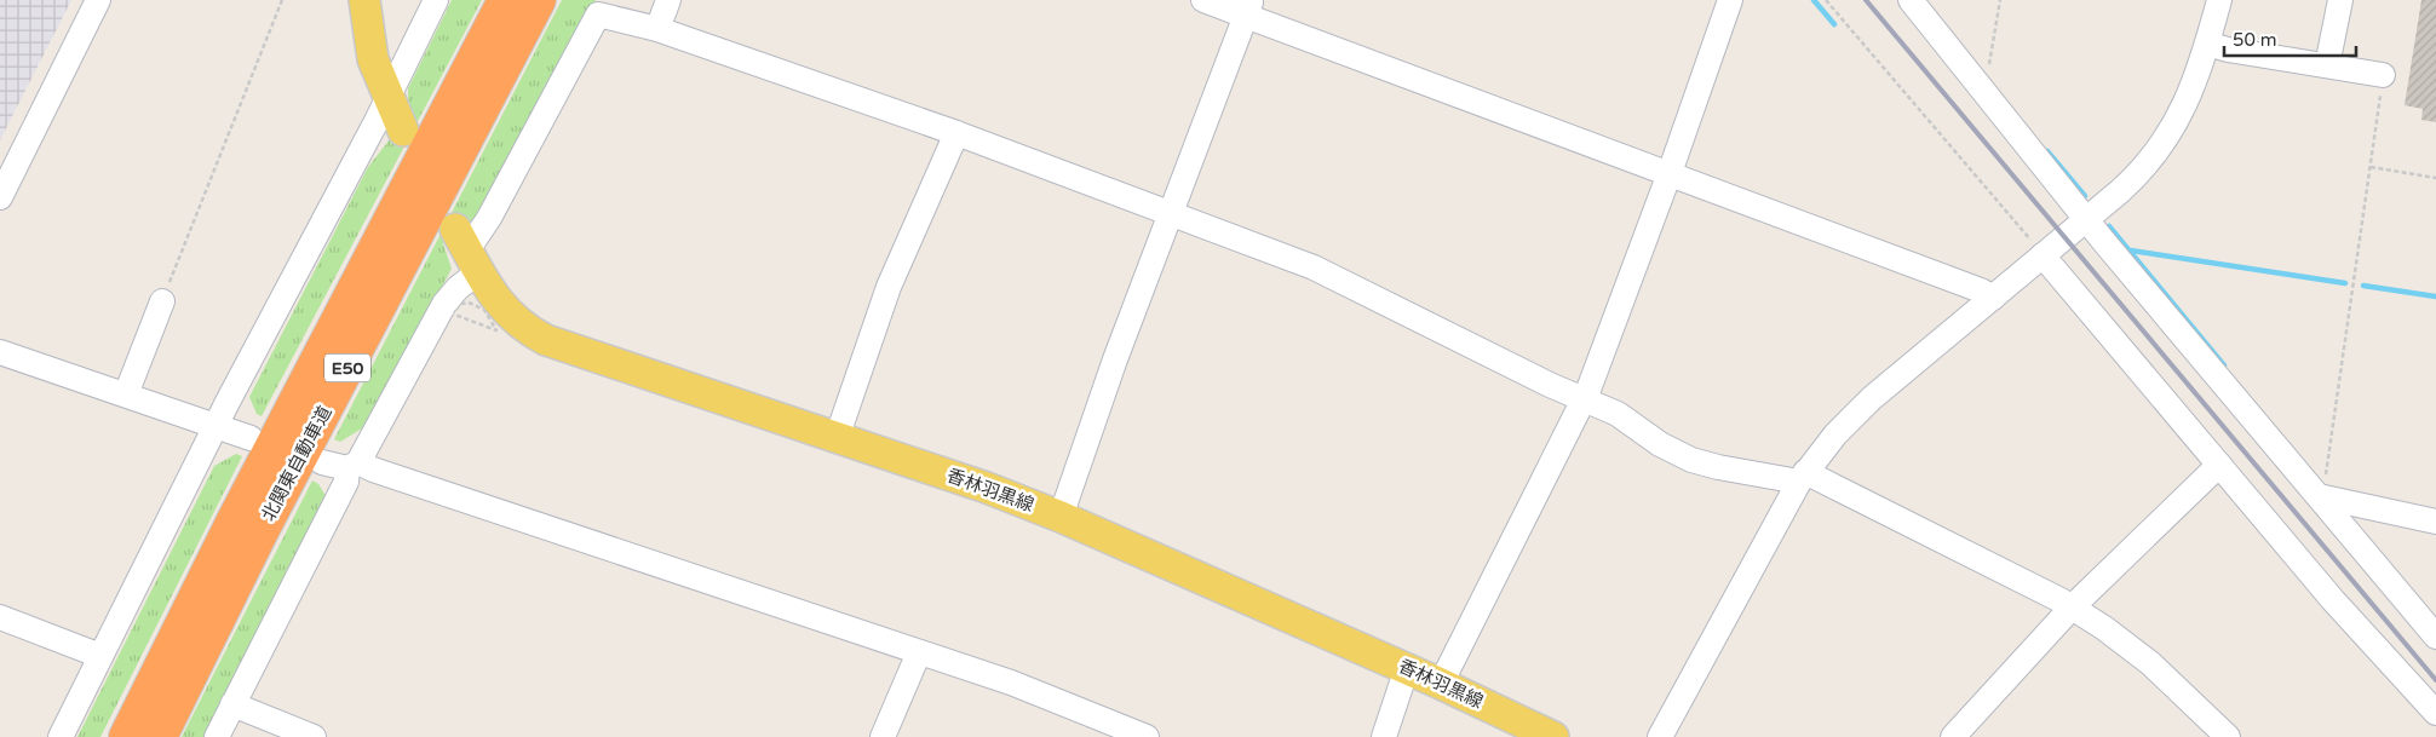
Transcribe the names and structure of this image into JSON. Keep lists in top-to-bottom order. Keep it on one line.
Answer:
{"streets":{"highway":["E50","北関東自動車道"],"main road":["香林羽黒線"]},"scale_bar":"50 m"}
